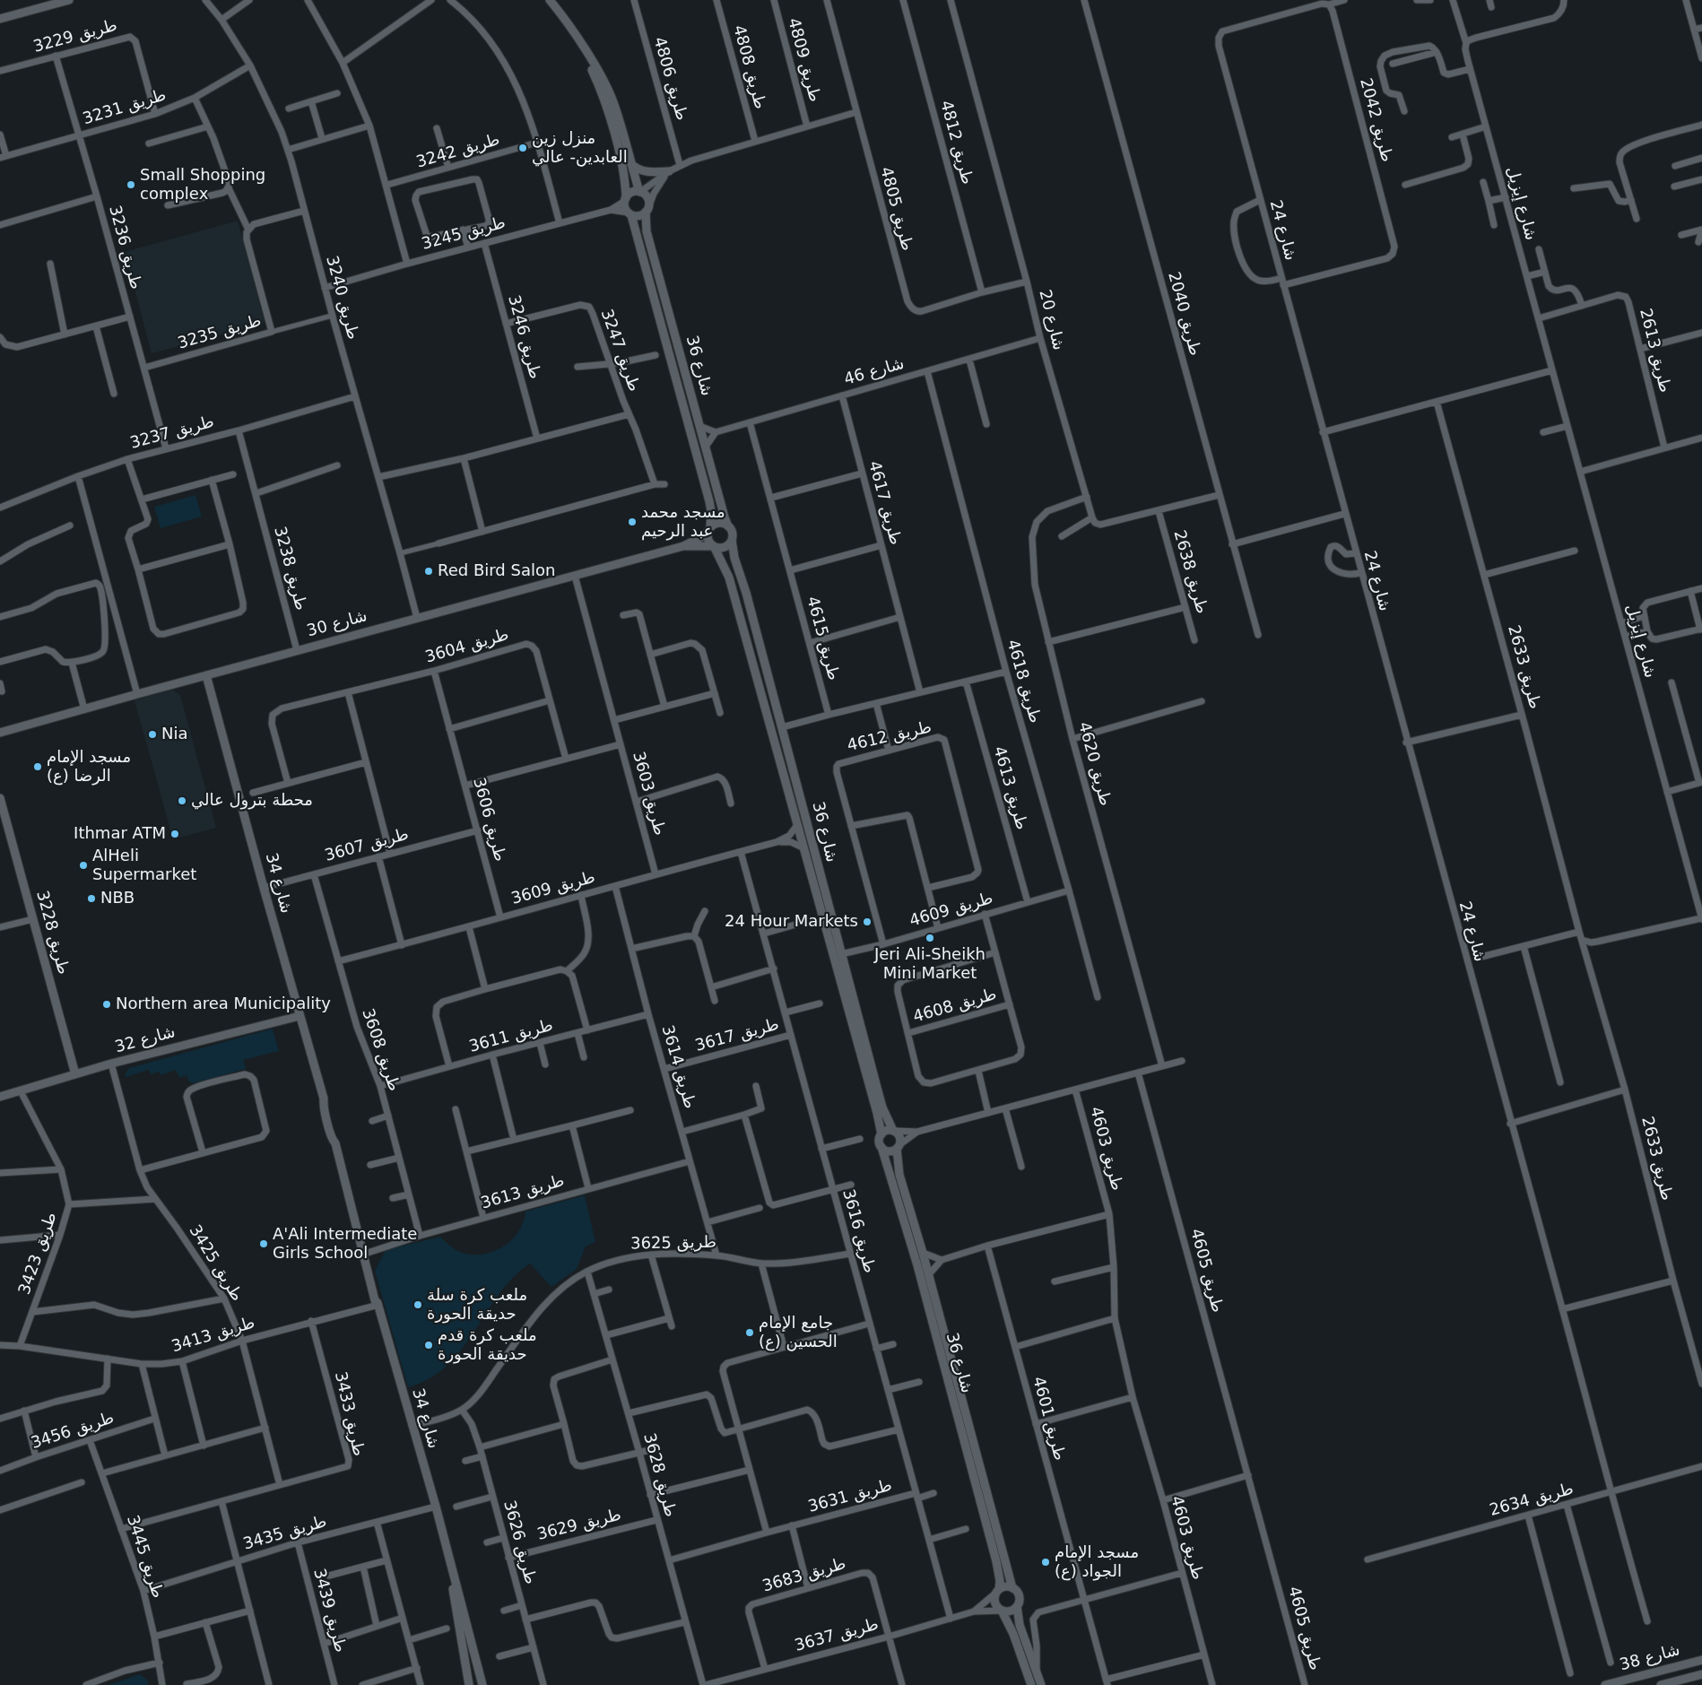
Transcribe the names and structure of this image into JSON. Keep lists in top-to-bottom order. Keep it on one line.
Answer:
{"streets":{"street":["طريق 3229","طريق 4809","طريق 4808","طريق 4806","طريق 3231","طريق 2042","طريق 4812","طريق 3242","شارع إيزيل","طريق 4805","شارع 24","طريق 3245","طريق 3236","طريق 3240","طريق 2040","شارع 20","طريق 3235","طريق 3246","طريق 3247","طريق 2613","شارع 36","شارع 46","طريق 3237","طريق 4617","طريق 3238","طريق 2638","شارع 30","طريق 4615","طريق 3604","طريق 2633","طريق 4618","طريق 4612","طريق 4620","طريق 4613","طريق 3603","طريق 3606","طريق 3607","شارع 34","طريق 3609","طريق 4609","طريق 3228","طريق 4608","طريق 3617","طريق 3611","شارع 32","طريق 3608","طريق 3614","طريق 4603","طريق 3613","طريق 3616","طريق 3625","طريق 3423","طريق 3425","طريق 4605","طريق 3413","طريق 3433","طريق 4601","طريق 3456","طريق 3628","طريق 3631","طريق 2634","طريق 3629","طريق 3435","طريق 3626","طريق 3445","طريق 3683","طريق 3439","طريق 3637","شارع 38"]},"crossings":[["طريق 3229","طريق 3231"],["طريق 3229","طريق 3236"],["طريق 3231","طريق 3236"],["طريق 3231","طريق 3240"],["طريق 2042","شارع 24"],["طريق 4812","طريق 4805"],["شارع إيزيل","طريق 2613"],["شارع 24","طريق 2634"],["طريق 3245","طريق 3240"],["طريق 3245","طريق 3246"],["طريق 3245","شارع 36"],["طريق 3236","طريق 3235"],["طريق 3236","طريق 3237"],["طريق 3240","طريق 3237"],["طريق 3240","شارع 30"],["شارع 20","شارع 46"],["شارع 20","طريق 4620"],["طريق 3246","طريق 3247"],["شارع 36","شارع 30"],["شارع 36","طريق 3609"],["شارع 36","طريق 4609"],["شارع 36","طريق 3637"],["شارع 46","طريق 4617"],["شارع 46","طريق 4615"],["شارع 46","طريق 4618"],["طريق 3237","طريق 3238"],["طريق 3238","شارع 30"],["شارع 30","طريق 3603"],["شارع 30","شارع 34"],["طريق 3604","طريق 3606"],["طريق 4618","طريق 4609"],["طريق 4612","طريق 4609"],["طريق 4613","طريق 4609"],["طريق 3603","طريق 3609"],["طريق 3606","طريق 3607"],["طريق 3606","طريق 3609"],["طريق 3607","شارع 34"],["طريق 3607","طريق 3608"],["شارع 34","شارع 32"],["شارع 34","طريق 3613"],["شارع 34","طريق 3625"],["شارع 34","طريق 3413"],["شارع 34","طريق 3435"],["طريق 3609","طريق 3608"],["طريق 3609","طريق 3614"],["طريق 3609","طريق 3616"],["طريق 3228","شارع 32"],["طريق 3617","طريق 3614"],["طريق 3617","طريق 3616"],["طريق 3611","طريق 3608"],["طريق 3611","طريق 3614"],["شارع 32","طريق 3423"],["شارع 32","طريق 3425"],["طريق 3608","طريق 3613"],["طريق 3614","طريق 3613"],["طريق 3614","طريق 3625"],["طريق 4603","طريق 4601"],["طريق 3616","طريق 3625"],["طريق 3616","طريق 3631"],["طريق 3616","طريق 3637"],["طريق 3625","طريق 3628"],["طريق 3625","طريق 3626"],["طريق 3423","طريق 3425"],["طريق 3423","طريق 3413"],["طريق 3425","طريق 3413"],["طريق 3425","طريق 3433"],["طريق 3413","طريق 3433"],["طريق 3433","طريق 3445"],["طريق 3456","طريق 3445"],["طريق 3628","طريق 3631"],["طريق 3628","طريق 3629"],["طريق 3628","طريق 3637"],["طريق 3631","طريق 3683"],["طريق 3629","طريق 3626"],["طريق 3435","طريق 3445"],["طريق 3435","طريق 3439"],["طريق 3683","طريق 3637"]],"places":["منزل زين العابدين- عالي","Small Shopping complex","مسجد محمد عبد الرحيم","Red Bird Salon","Nia","مسجد الإمام الرضا (ع)","محطة بترول عالي","Ithmar ATM","AlHeli Supermarket","NBB","24 Hour Markets","Jeri Ali-Sheikh Mini Market","Northern area Municipality","A'Ali Intermediate Girls School","ملعب كرة سلة حديقة الحورة","جامع الإمام الحسين (ع)","ملعب كرة قدم حديقة الحورة","مسجد الإمام الجواد (ع)"]}
